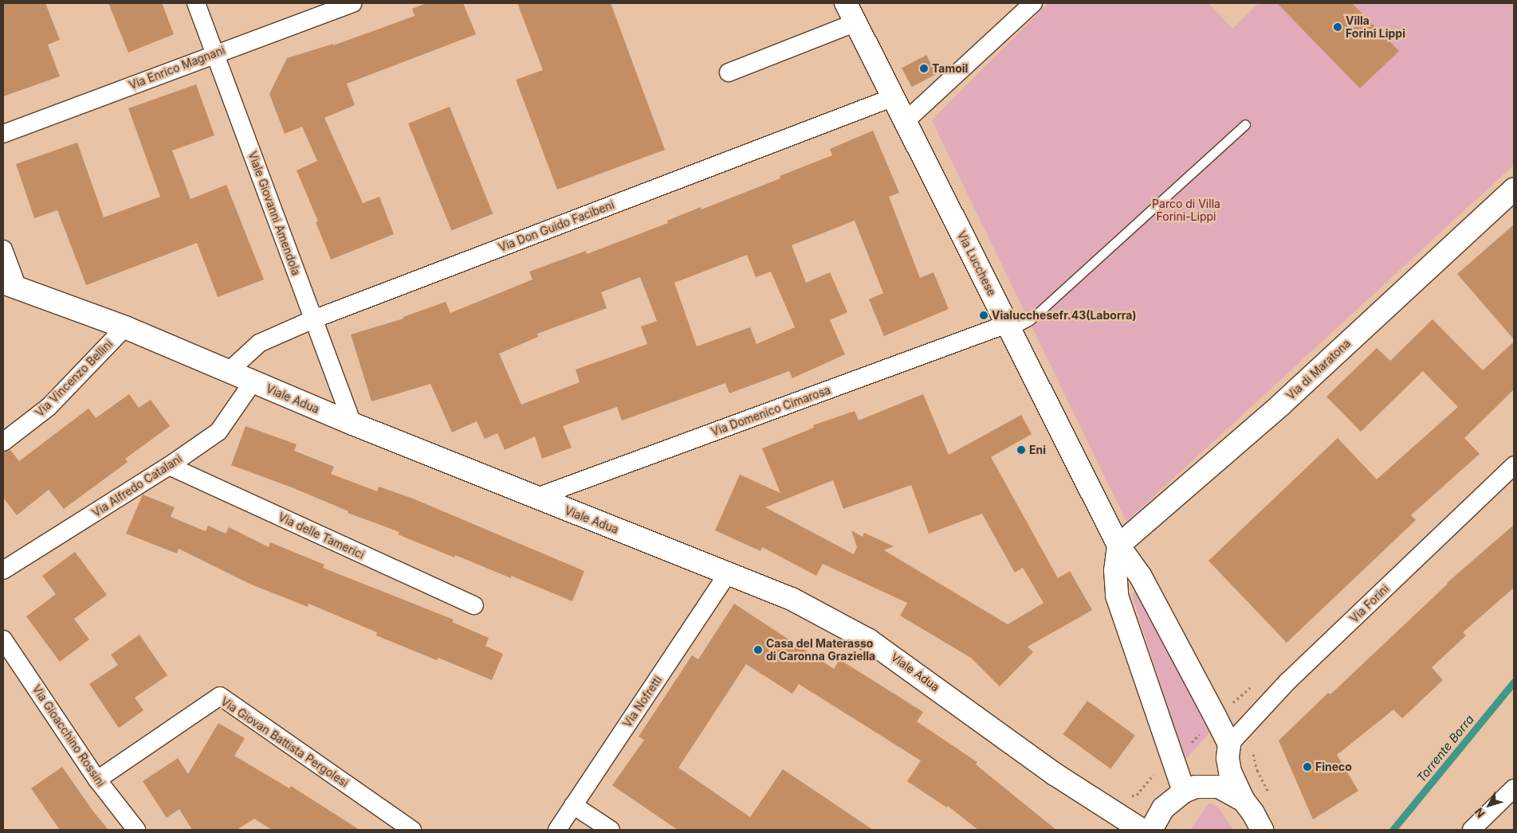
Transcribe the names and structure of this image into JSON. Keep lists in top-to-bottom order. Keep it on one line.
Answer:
{"streets":{"main road":["Via Lucchese","Via di Maratona","Viale Adua"],"street":["Via Enrico Magnani","Viale Giovanni Amendola","Via Don Guido Facibeni","Via Vincenzo Bellini","Via Domenico Cimarosa","Via Alfredo Catalani","Via delle Tamerici","Via Forini","Via Nofretti","Via Gioacchino Rossini","Via Giovan Battista Pergolesi"]},"crossings":[["Via Enrico Magnani","Viale Giovanni Amendola"],["Viale Giovanni Amendola","Via Don Guido Facibeni"],["Viale Giovanni Amendola","Viale Adua"],["Via Don Guido Facibeni","Via Lucchese"],["Via Don Guido Facibeni","Viale Adua"],["Via Lucchese","Via di Maratona"],["Via Lucchese","Via Domenico Cimarosa"],["Via Lucchese","Via Forini"],["Via Vincenzo Bellini","Viale Adua"],["Viale Adua","Via Domenico Cimarosa"],["Viale Adua","Via Alfredo Catalani"],["Viale Adua","Via Nofretti"],["Via Alfredo Catalani","Via delle Tamerici"],["Via Gioacchino Rossini","Via Giovan Battista Pergolesi"]],"water":["Torrente Borra"],"parks":["Parco di Villa Forini-Lippi"],"places":["Villa Forini Lippi","Tamoil","Vialucchesefr.43(Laborra)","Eni","Casa del Materasso di Caronna Graziella","Fineco"],"north":"bottom left"}
